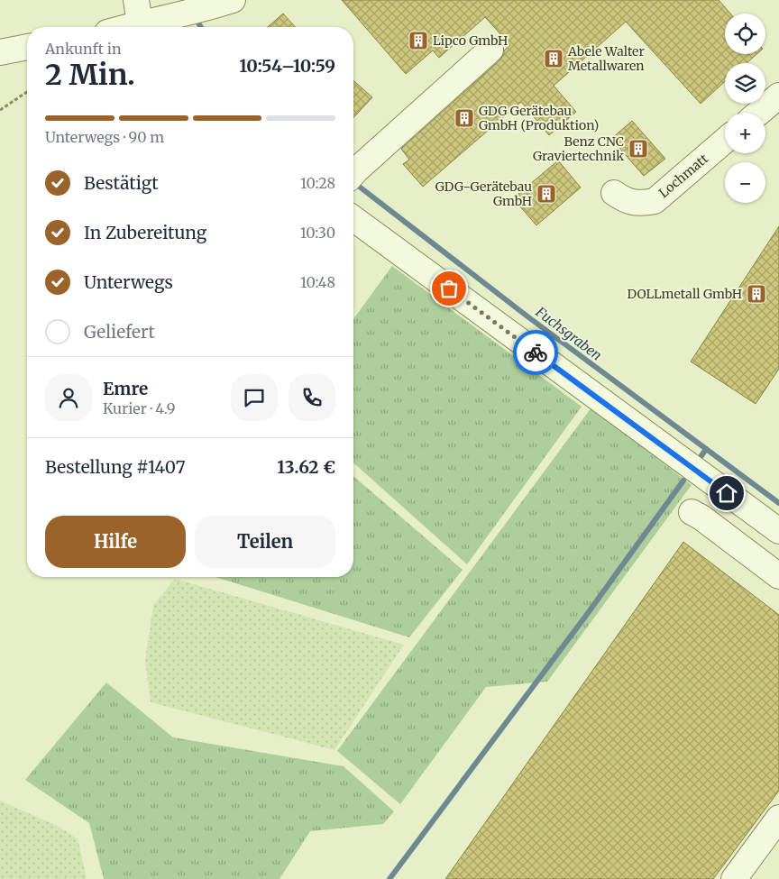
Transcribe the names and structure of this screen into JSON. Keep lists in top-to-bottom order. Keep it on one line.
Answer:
{"streets":{"street":["Lochmatt"]},"water":["Fuchsgraben"],"places":{"building":["Lipco GmbH","Abele Walter Metallwaren","GDG Gerätebau GmbH (Produktion)","Benz CNC Graviertechnik","GDG-Gerätebau GmbH","DOLLmetall GmbH"]},"page":{"map_buttons":["+","−"],"heading":["2 Min.","Ankunft in","10:54–10:59"],"panel":["Emre","Kurier · 4.9","Bestellung #1407","13.62 €"],"bar":"Unterwegs · 90 m","list":[["Bestätigt","10:28"],["In Zubereitung","10:30"],["Unterwegs","10:48"],"Geliefert"],"buttons":["Hilfe","Teilen"]}}
